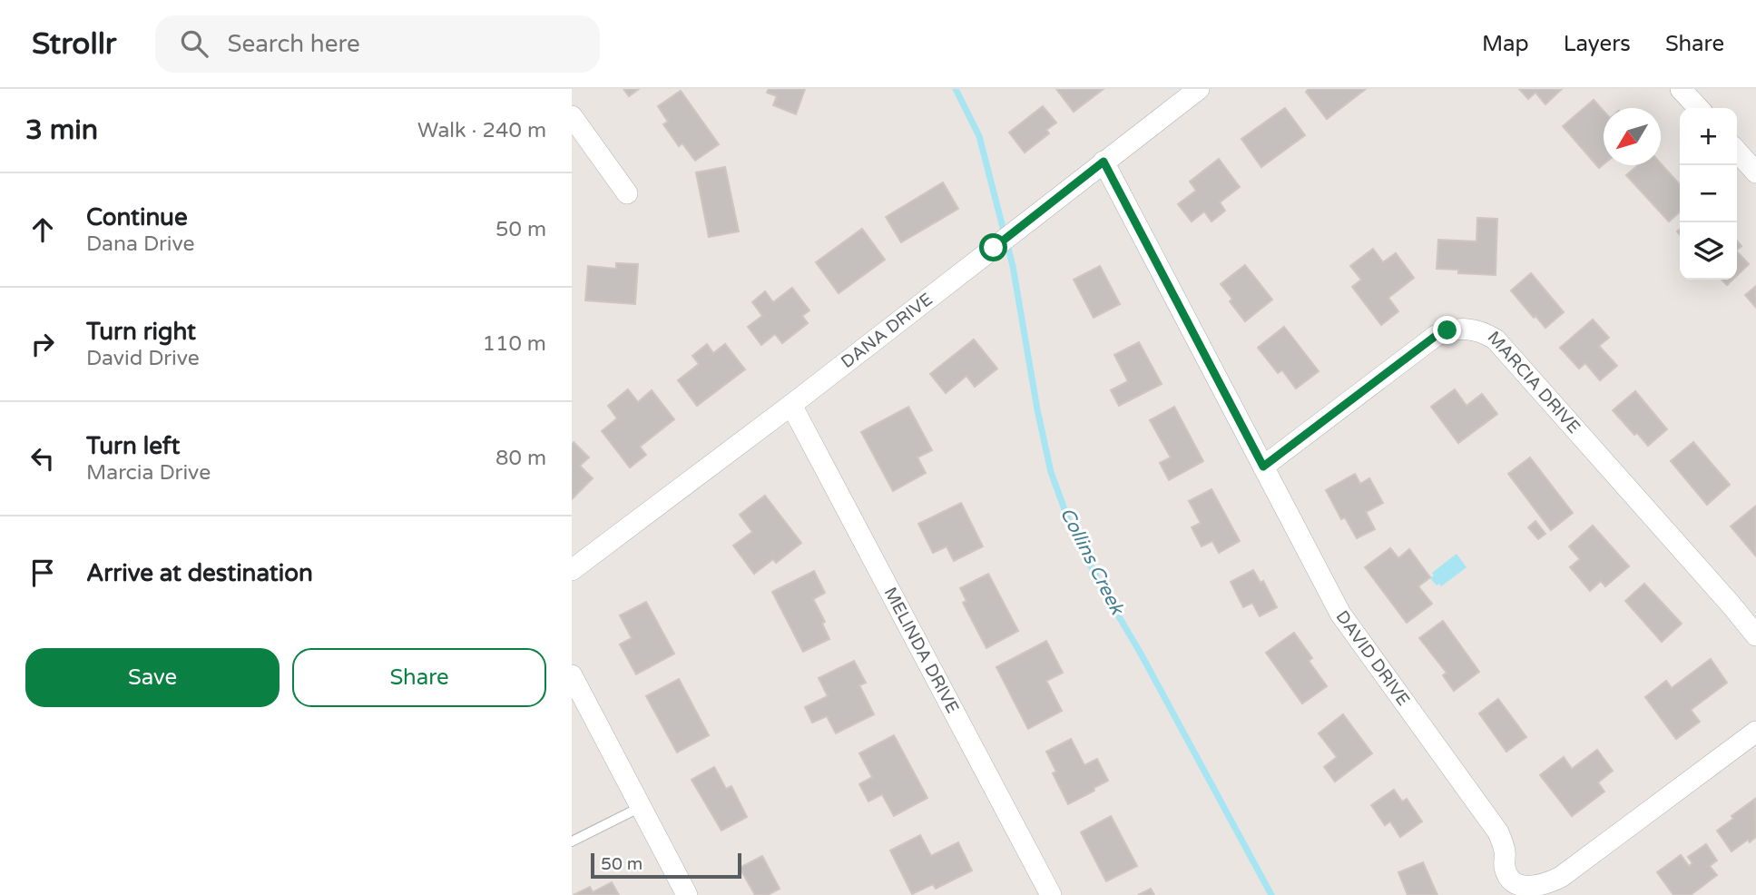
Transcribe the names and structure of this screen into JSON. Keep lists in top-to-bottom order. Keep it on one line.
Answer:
{"streets":{"street":["DANA DRIVE","MARCIA DRIVE","MELINDA DRIVE","DAVID DRIVE"]},"crossings":[["DANA DRIVE","MELINDA DRIVE"],["DANA DRIVE","DAVID DRIVE"],["MARCIA DRIVE","DAVID DRIVE"]],"water":["Collins Creek"],"scale_bar":"50 m","north":"bottom left","page":{"header":"Strollr","search":"Search here","nav":["Map","Layers","Share"],"heading":["3 min","Walk · 240 m"],"map_buttons":["+","−"],"list":[["Continue","Dana Drive","50 m"],["Turn right","David Drive","110 m"],["Turn left","Marcia Drive","80 m"],"Arrive at destination"],"buttons":["Save","Share"],"scale":"50 m"}}
